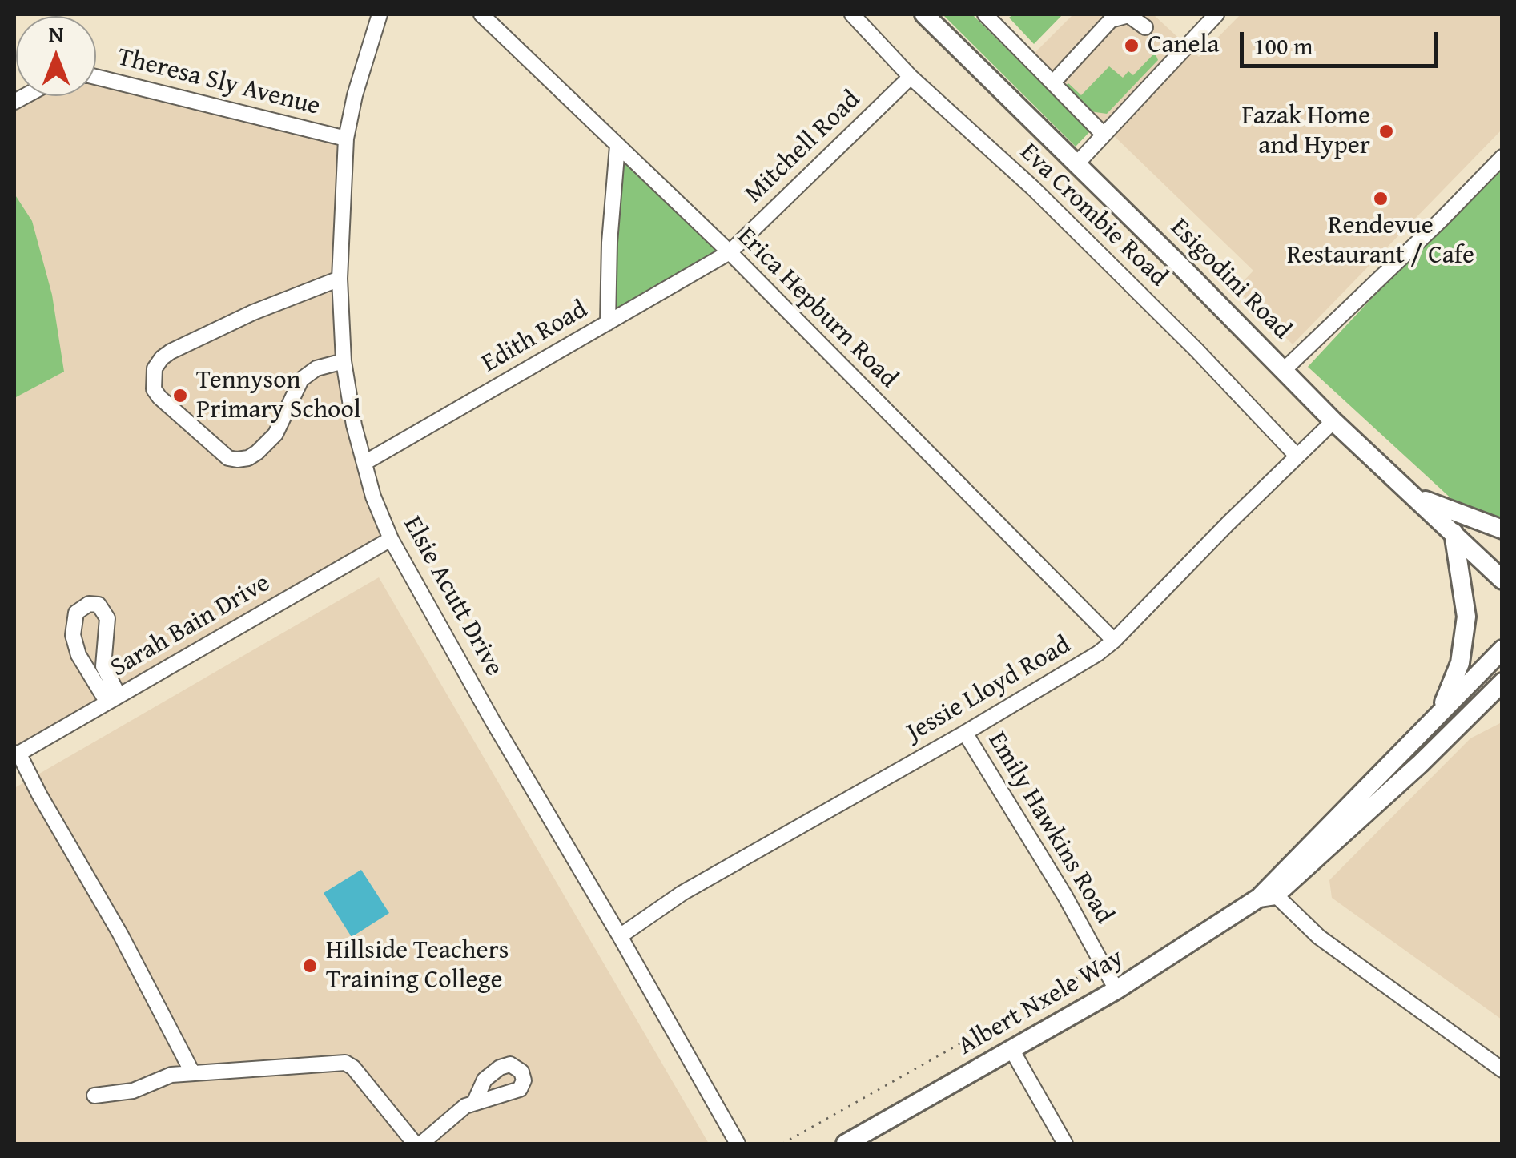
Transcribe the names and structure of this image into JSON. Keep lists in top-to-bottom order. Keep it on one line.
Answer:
{"streets":{"main road":["Esigodini Road","Albert Nxele Way"],"street":["Theresa Sly Avenue","Mitchell Road","Eva Crombie Road","Erica Hepburn Road","Edith Road","Elsie Acutt Drive","Sarah Bain Drive","Jessie Lloyd Road","Emily Hawkins Road"]},"crossings":[["Theresa Sly Avenue","Elsie Acutt Drive"],["Mitchell Road","Eva Crombie Road"],["Mitchell Road","Erica Hepburn Road"],["Mitchell Road","Edith Road"],["Eva Crombie Road","Jessie Lloyd Road"],["Esigodini Road","Jessie Lloyd Road"],["Erica Hepburn Road","Edith Road"],["Erica Hepburn Road","Jessie Lloyd Road"],["Edith Road","Elsie Acutt Drive"],["Elsie Acutt Drive","Sarah Bain Drive"],["Elsie Acutt Drive","Jessie Lloyd Road"],["Jessie Lloyd Road","Emily Hawkins Road"],["Emily Hawkins Road","Albert Nxele Way"]],"places":["Canela","Fazak Home and Hyper","Rendevue Restaurant / Cafe","Tennyson Primary School","Hillside Teachers Training College"],"scale_bar":"100 m","north":"top"}
